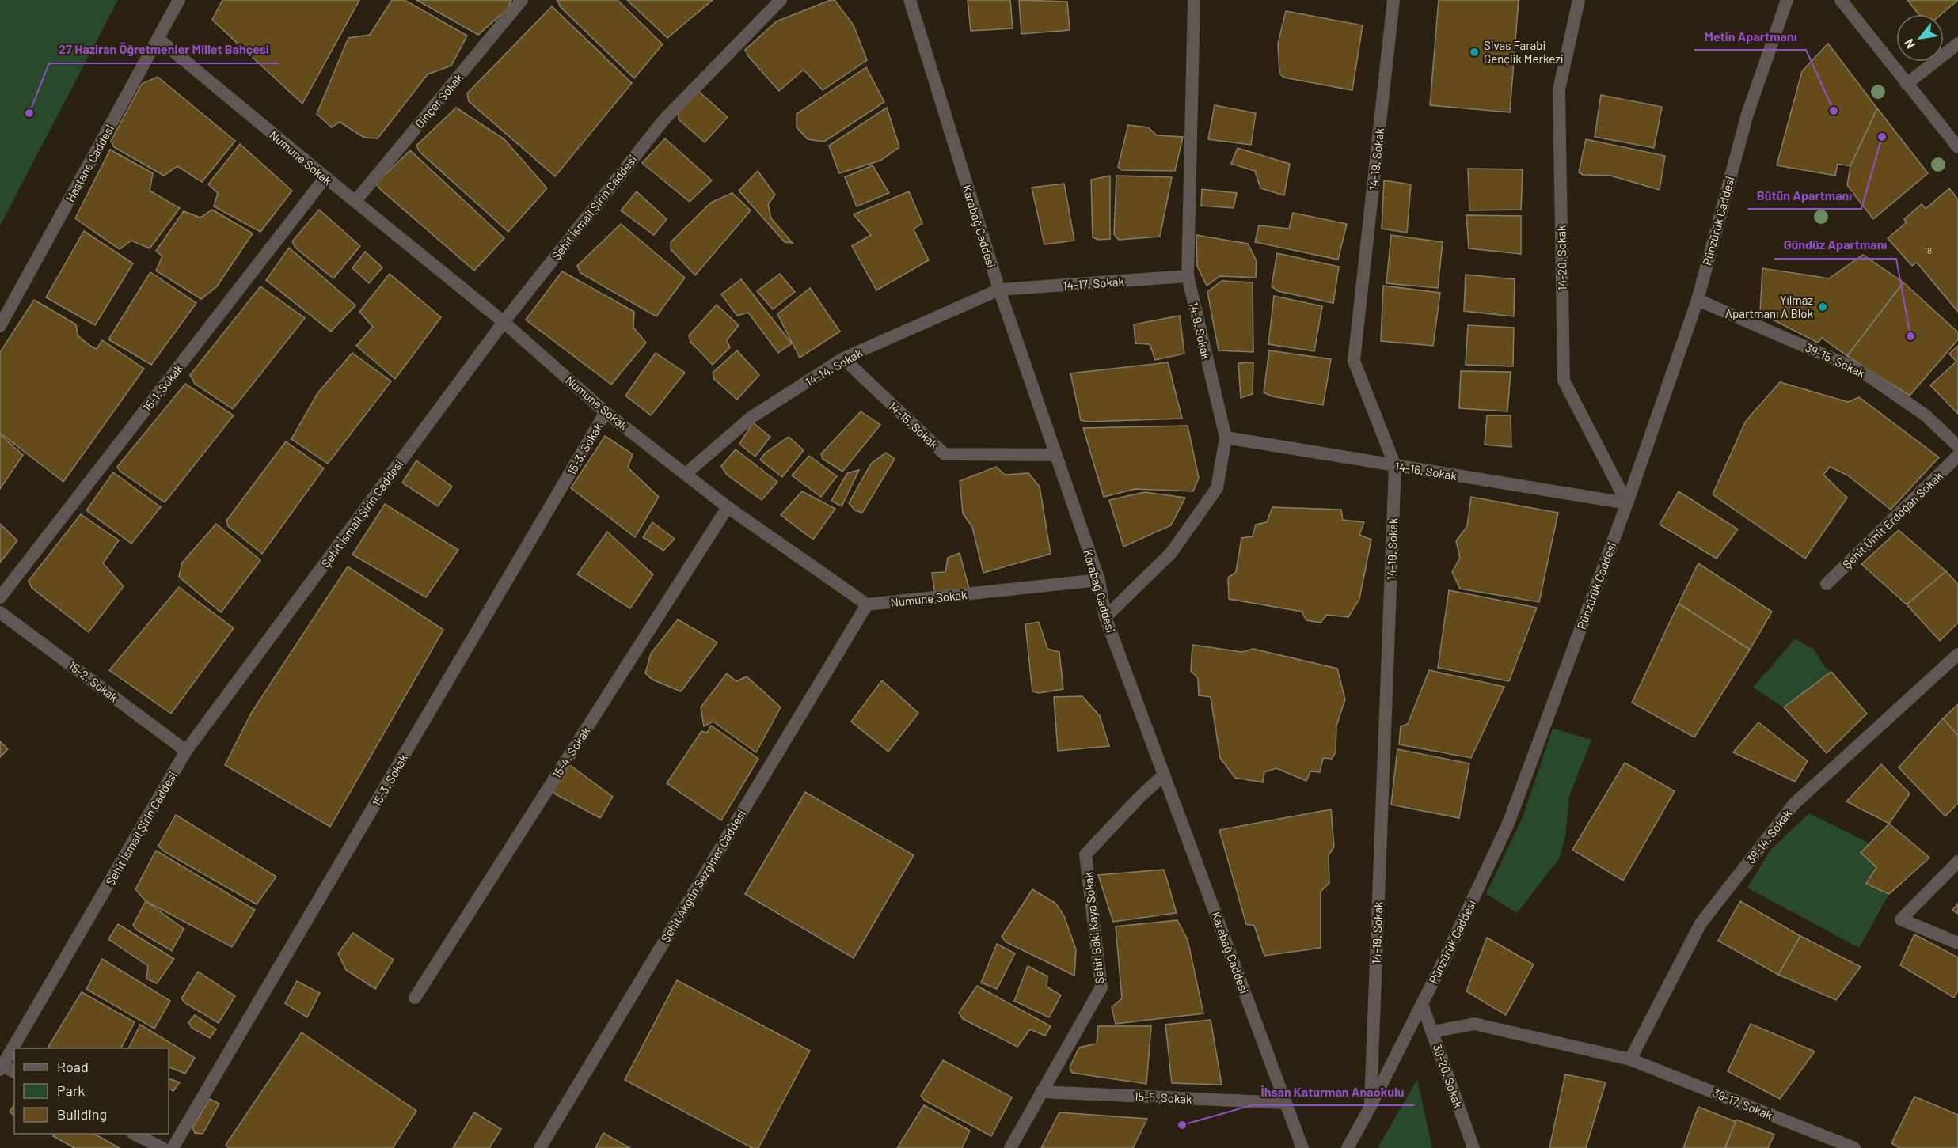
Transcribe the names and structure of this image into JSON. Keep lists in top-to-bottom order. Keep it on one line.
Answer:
{"streets":{"street":["Dinçer Sokak","Numune Sokak","14-19. Sokak","Hastane Caddesi","Şehit İsmail Şirin Caddesi","Pünzürük Caddesi","Karabağ Caddesi","14-20. Sokak","14-17. Sokak","14-9. Sokak","39-15. Sokak","14-14. Sokak","15-1. Sokak","14-15. Sokak","15-3. Sokak","14-16. Sokak","Şehit Ümit Erdoğan Sokak","15-2. Sokak","15-4. Sokak","39-14. Sokak","Şehit Akgün Sezginer Caddesi","Şehit Baki Kaya Sokak","39-20. Sokak","15-5. Sokak","39-17. Sokak"]},"crossings":[["Dinçer Sokak","Numune Sokak"],["Numune Sokak","Hastane Caddesi"],["Numune Sokak","Şehit İsmail Şirin Caddesi"],["Numune Sokak","Karabağ Caddesi"],["Numune Sokak","14-14. Sokak"],["Numune Sokak","15-1. Sokak"],["Numune Sokak","15-3. Sokak"],["Numune Sokak","15-4. Sokak"],["Numune Sokak","Şehit Akgün Sezginer Caddesi"],["14-19. Sokak","Pünzürük Caddesi"],["14-19. Sokak","14-16. Sokak"],["Şehit İsmail Şirin Caddesi","15-2. Sokak"],["Pünzürük Caddesi","14-20. Sokak"],["Pünzürük Caddesi","39-15. Sokak"],["Pünzürük Caddesi","14-16. Sokak"],["Pünzürük Caddesi","39-20. Sokak"],["Karabağ Caddesi","14-17. Sokak"],["Karabağ Caddesi","14-9. Sokak"],["Karabağ Caddesi","14-14. Sokak"],["Karabağ Caddesi","14-15. Sokak"],["Karabağ Caddesi","Şehit Baki Kaya Sokak"],["Karabağ Caddesi","15-5. Sokak"],["14-20. Sokak","14-16. Sokak"],["14-17. Sokak","14-9. Sokak"],["14-17. Sokak","14-14. Sokak"],["14-9. Sokak","14-16. Sokak"],["14-14. Sokak","14-15. Sokak"],["39-14. Sokak","39-17. Sokak"],["Şehit Baki Kaya Sokak","15-5. Sokak"],["39-20. Sokak","39-17. Sokak"]],"places":["Sivas Farabi Gençlik Merkezi","Metin Apartmanı","27 Haziran Öğretmenler Millet Bahçesi","Bütün Apartmanı","Yılmaz Apartmanı A Blok","Gündüz Apartmanı","İhsan Katurman Anaokulu"],"house_numbers":["18"],"legend":["Road","Park","Building"],"north":"bottom left"}
